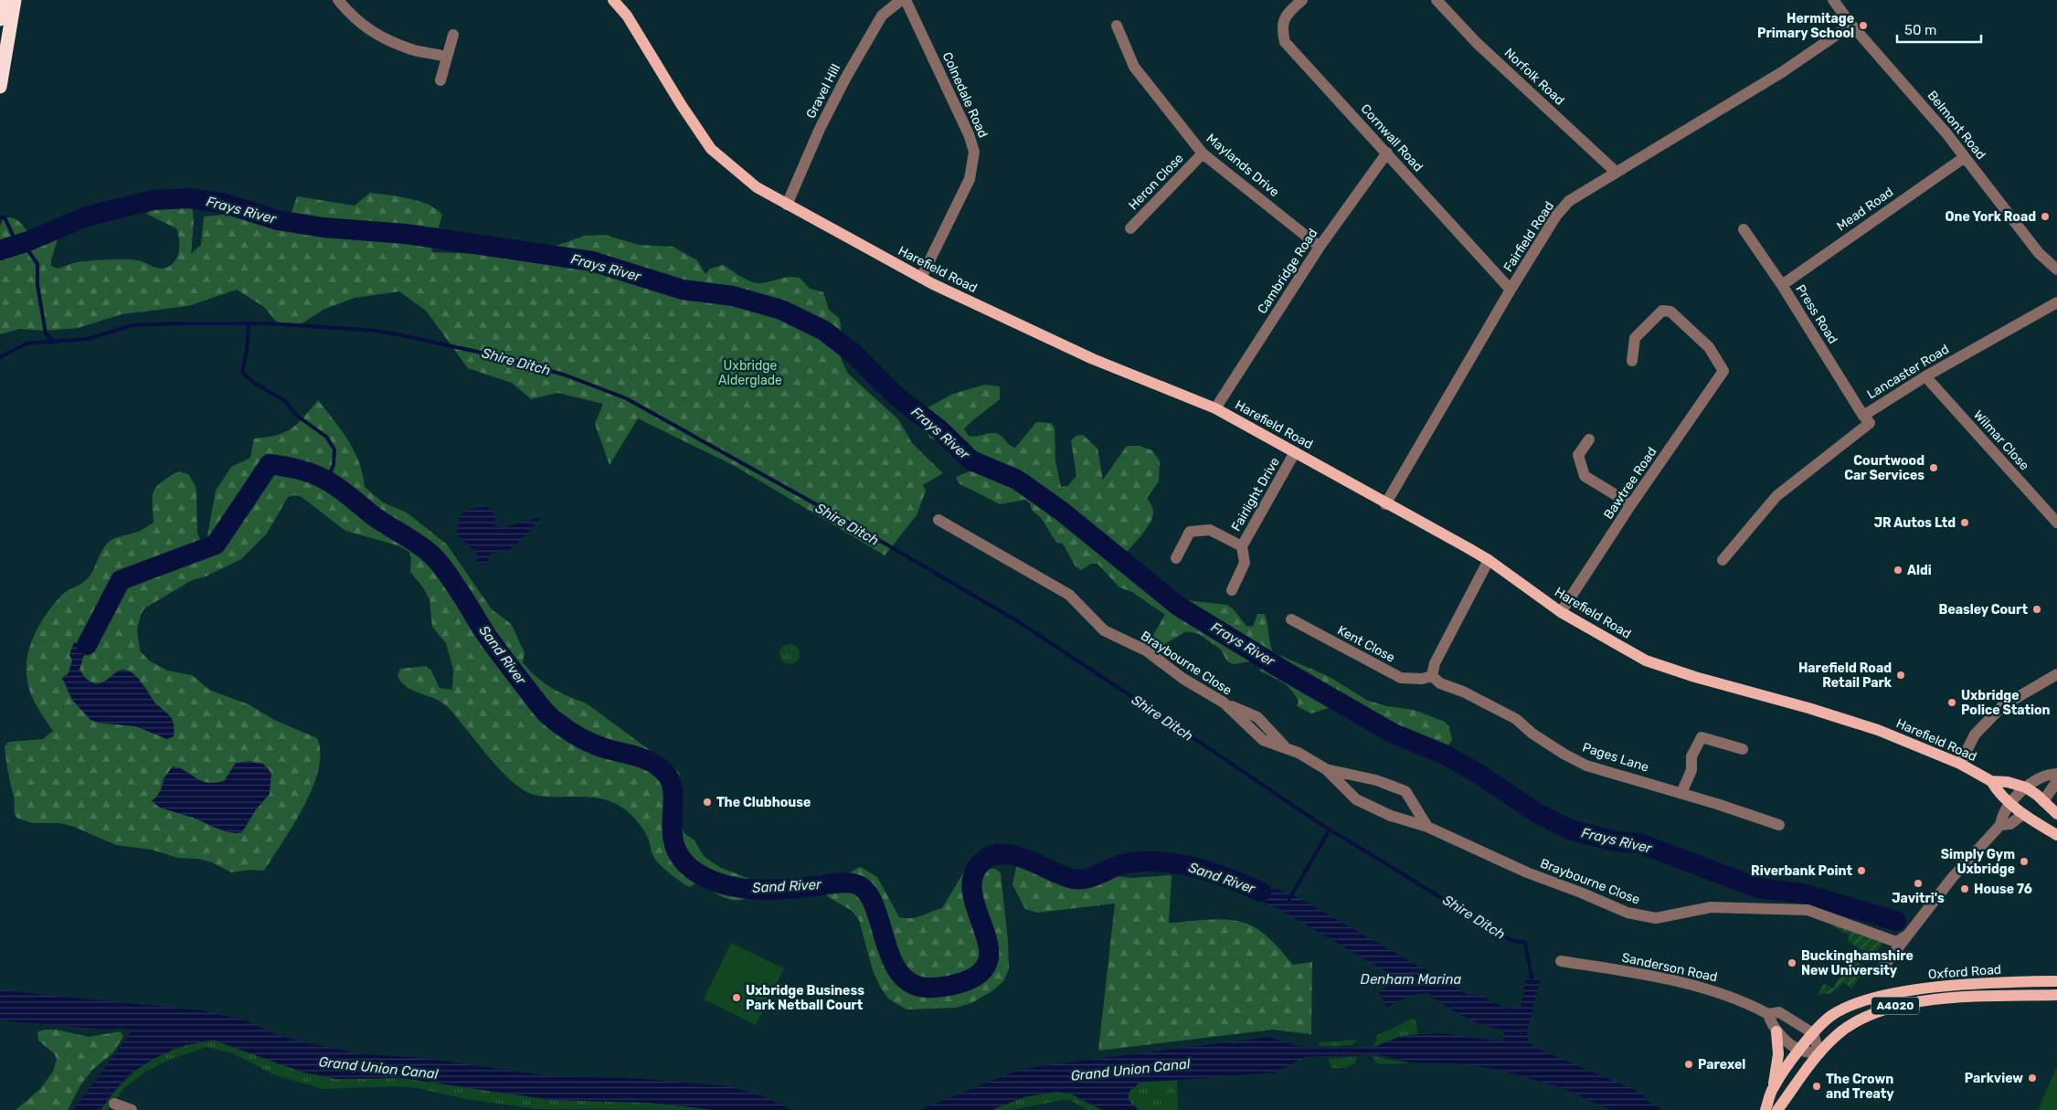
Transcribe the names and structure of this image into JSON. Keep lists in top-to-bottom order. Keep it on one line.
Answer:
{"streets":{"main road":["Harefield Road","Oxford Road","A4020"],"street":["Norfolk Road","Gravel Hill","Colnedale Road","Belmont Road","Cornwall Road","Maylands Drive","Heron Close","Mead Road","Fairfield Road","Cambridge Road","Press Road","Lancaster Road","Wilmar Close","Bawtree Road","Fairlight Drive","Kent Close","Braybourne Close","Pages Lane","Sanderson Road"]},"crossings":[["Norfolk Road","Fairfield Road"],["Gravel Hill","Harefield Road"],["Colnedale Road","Harefield Road"],["Belmont Road","Mead Road"],["Belmont Road","Fairfield Road"],["Cornwall Road","Fairfield Road"],["Cornwall Road","Cambridge Road"],["Maylands Drive","Heron Close"],["Maylands Drive","Cambridge Road"],["Mead Road","Press Road"],["Fairfield Road","Harefield Road"],["Harefield Road","Cambridge Road"],["Harefield Road","Bawtree Road"],["Harefield Road","Fairlight Drive"],["Press Road","Lancaster Road"],["Lancaster Road","Wilmar Close"],["Kent Close","Pages Lane"],["Sanderson Road","Oxford Road"]],"water":["Frays River","Shire Ditch","Sand River","Denham Marina","Grand Union Canal"],"parks":["Uxbridge Alderglade"],"places":["Hermitage Primary School","One York Road","Courtwood Car Services","JR Autos Ltd","Aldi","Beasley Court","Harefield Road Retail Park","Uxbridge Police Station","The Clubhouse","Simply Gym Uxbridge","Riverbank Point","Javitri's","House 76","Buckinghamshire New University","Uxbridge Business Park Netball Court","Parexel","Parkview","The Crown and Treaty"],"scale_bar":"50 m"}
